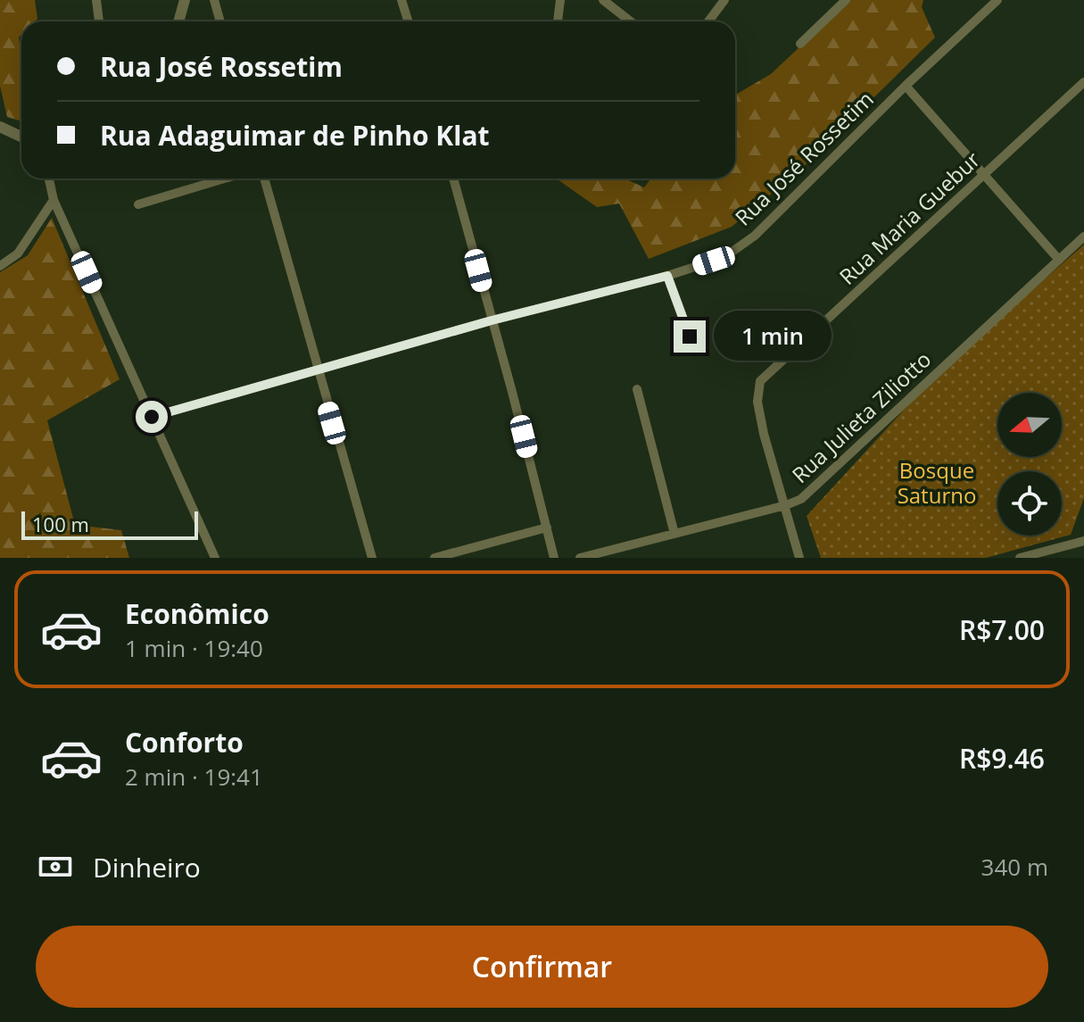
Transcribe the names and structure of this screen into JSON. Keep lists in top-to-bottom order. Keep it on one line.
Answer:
{"streets":{"street":["Rua José Rossetim","Rua Maria Guebur","Rua Julieta Ziliotto"]},"crossings":[["Rua Maria Guebur","Rua Julieta Ziliotto"]],"parks":["Bosque Saturno"],"scale_bar":"100 m","north":"left","page":{"banner":["Rua José Rossetim","Rua Adaguimar de Pinho Klat"],"bubble":"1 min","scale":"100 m","list":[{"name":"Econômico","note":"1 min · 19:40","value":"R$7.00"},{"name":"Conforto","note":"2 min · 19:41","value":"R$9.46"}],"pay":["Dinheiro","340 m"],"buttons":"Confirmar"}}
